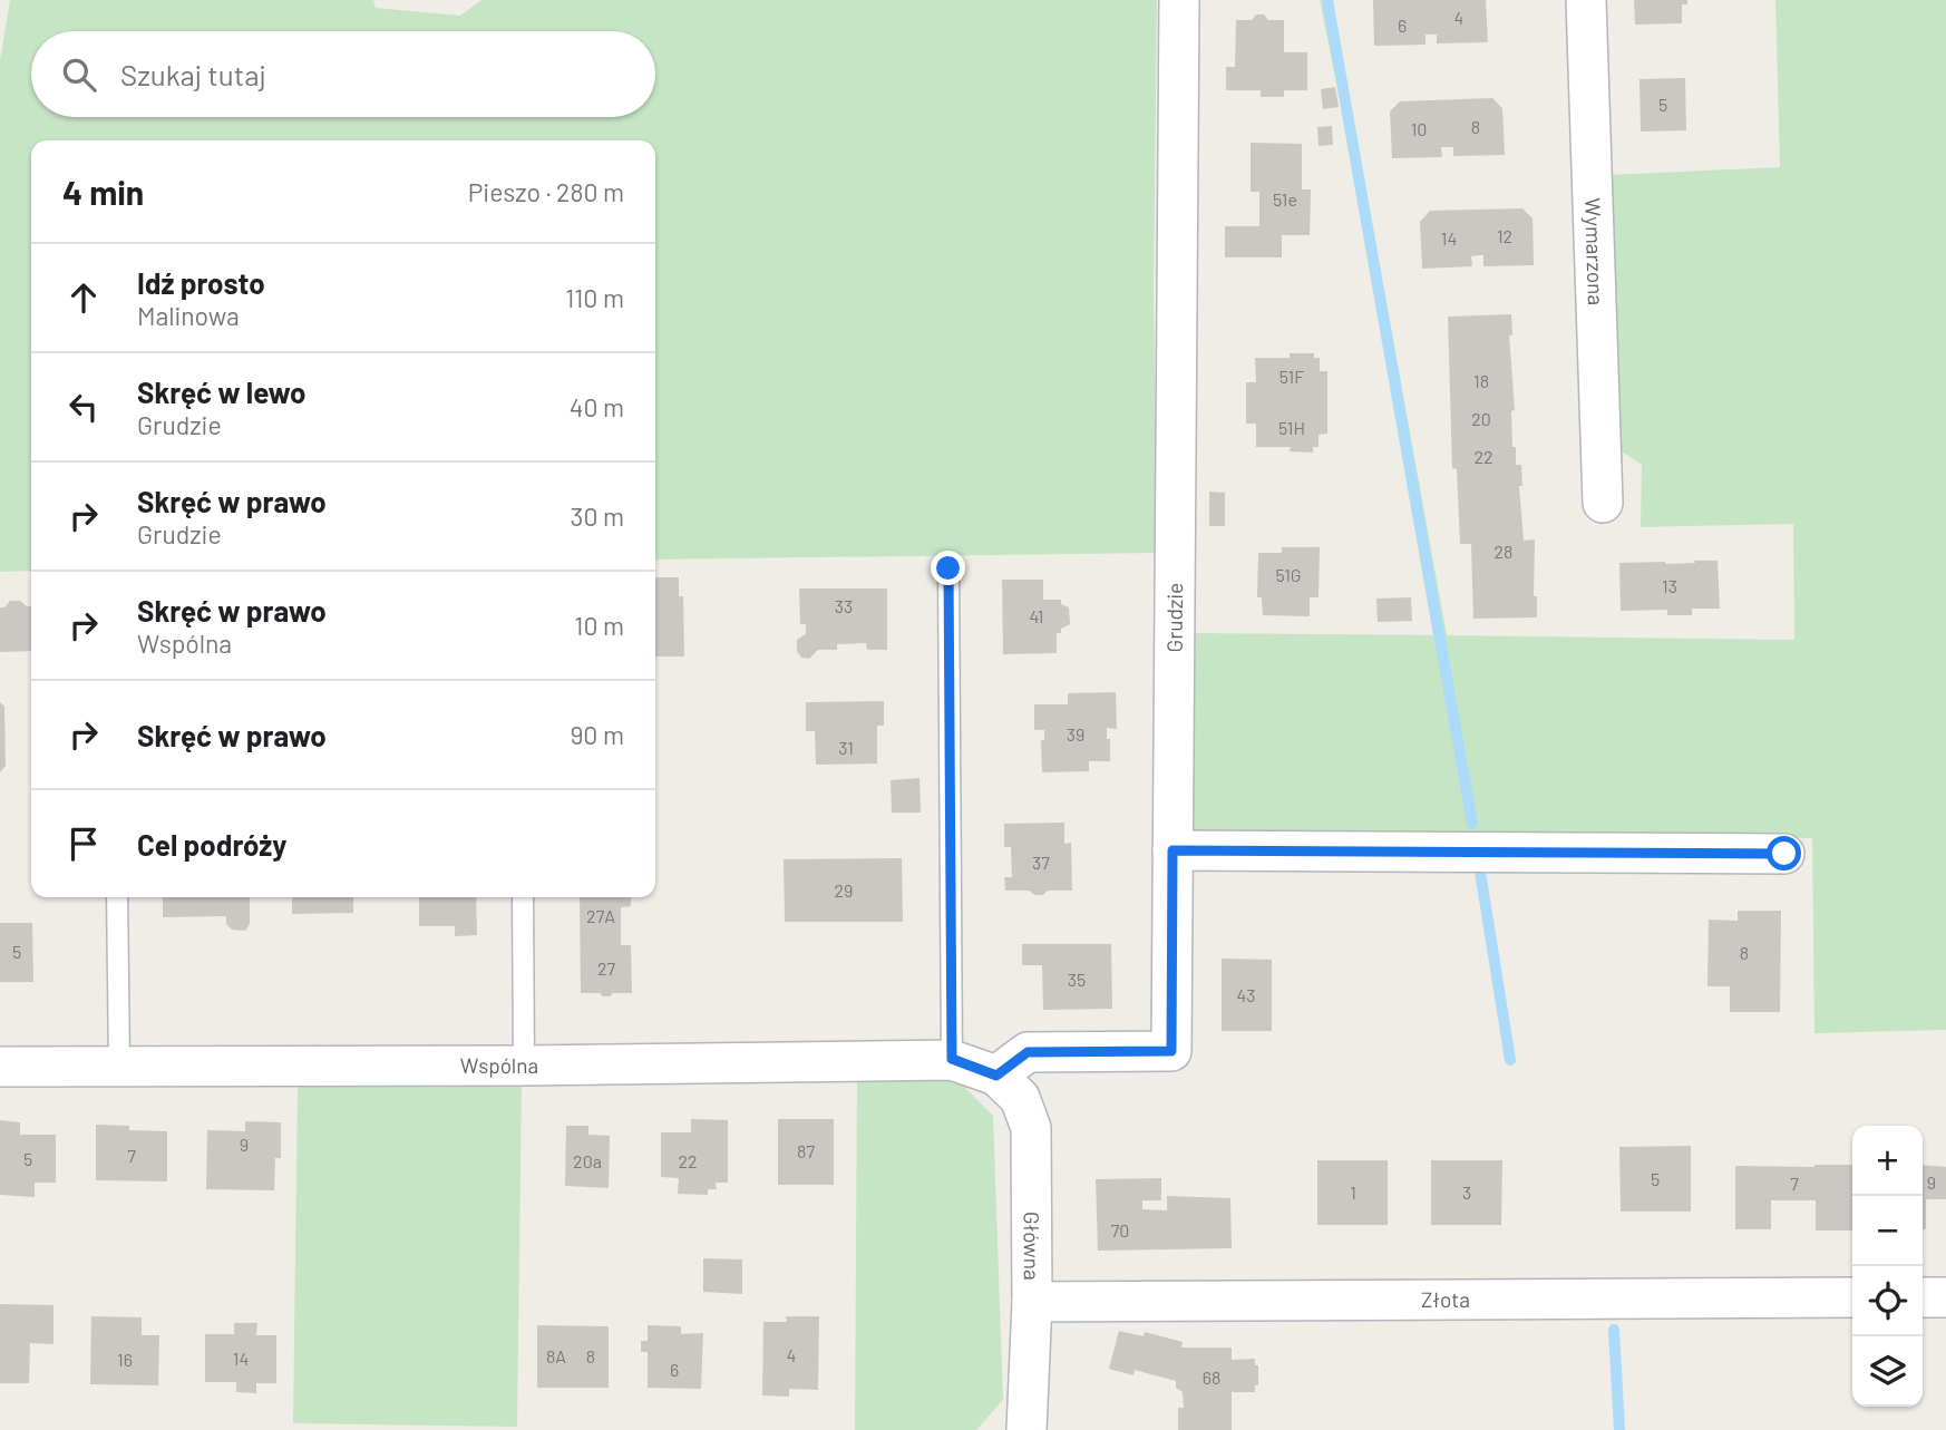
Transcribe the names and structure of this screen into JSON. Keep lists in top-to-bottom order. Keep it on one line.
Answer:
{"streets":{"street":["Wymarzona","Grudzie","Wspólna","Główna","Złota"]},"crossings":[["Grudzie","Wspólna"],["Grudzie","Główna"],["Wspólna","Główna"],["Główna","Złota"]],"house_numbers":["4","6","5","8","10","51e","12","14","51F","18","20","51H","22","28","51G","13","33","41","39","31","37","29","27A","5","8","27","35","43","9","87","7","5","20a","22","5","9","7","1","3","70","4","8A","8","14","16","6","68"],"page":{"search":"Szukaj tutaj","heading":["4 min","Pieszo · 280 m"],"list":[["Idź prosto","Malinowa","110 m"],["Skręć w lewo","Grudzie","40 m"],["Skręć w prawo","Grudzie","30 m"],["Skręć w prawo","Wspólna","10 m"],["Skręć w prawo","90 m"],"Cel podróży"],"map_buttons":["+","−"]}}
